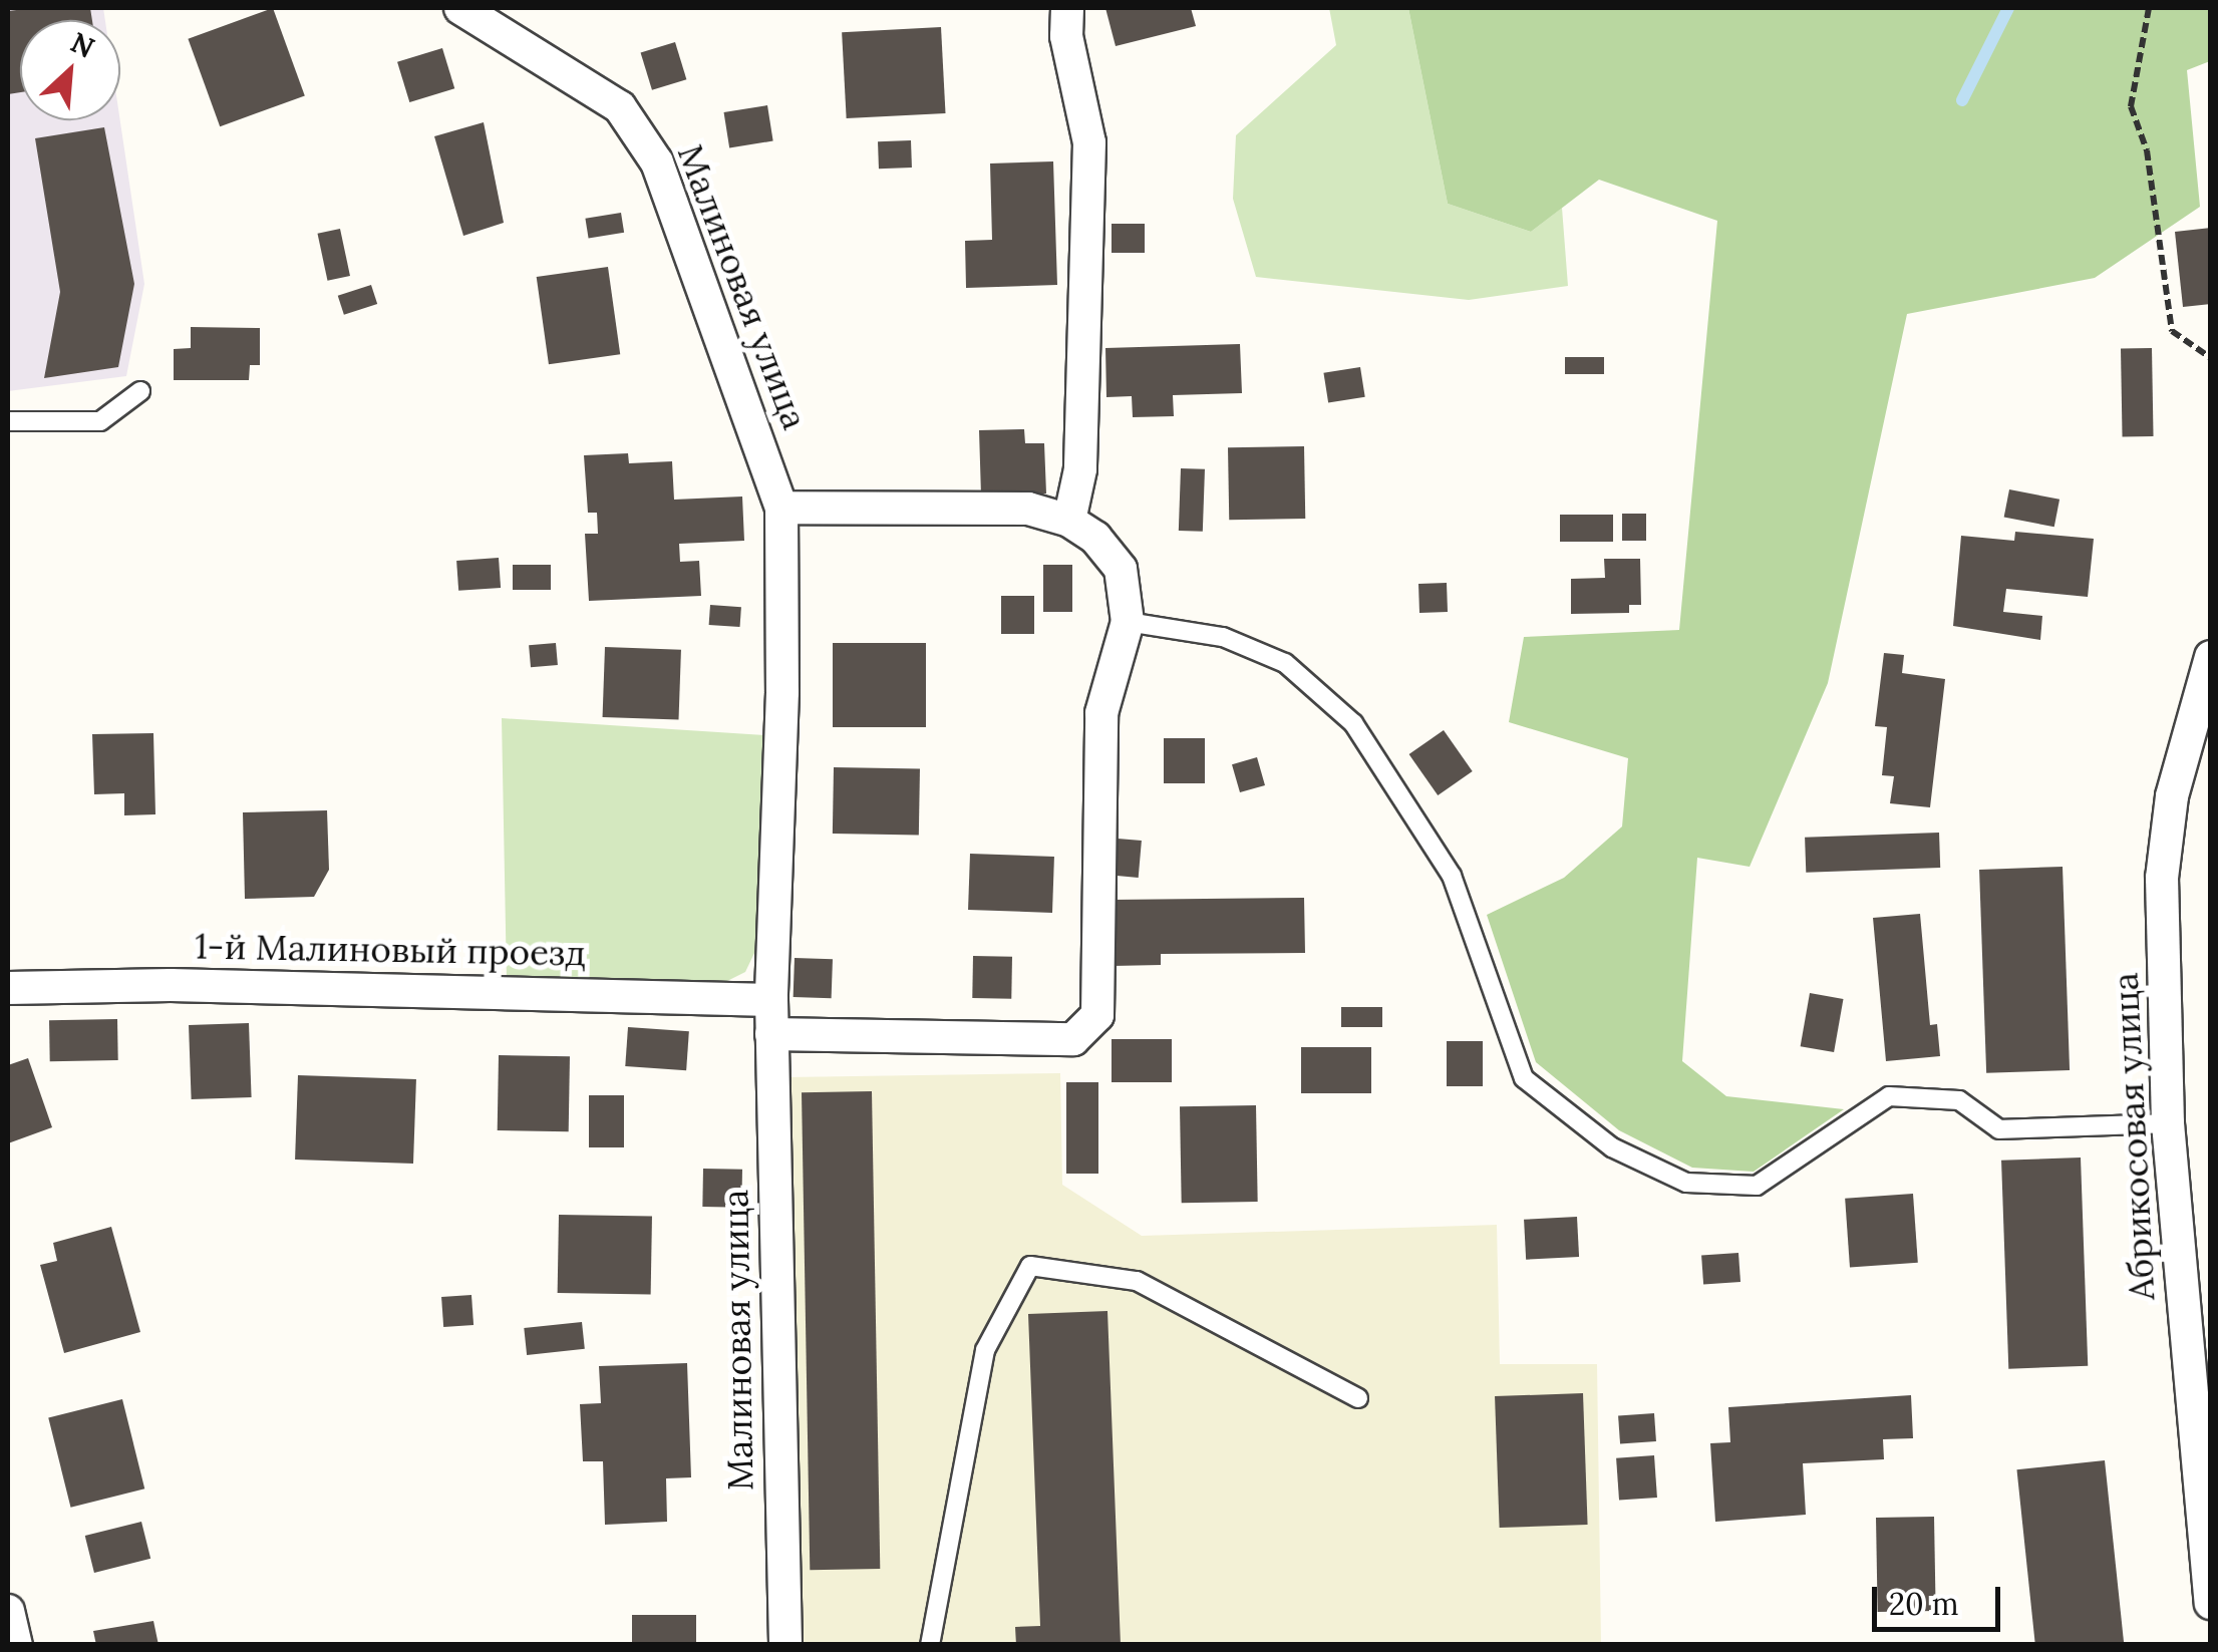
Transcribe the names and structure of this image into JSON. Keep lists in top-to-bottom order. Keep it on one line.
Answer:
{"streets":{"street":["Малиновая улица","1-й Малиновый проезд","Абрикосовая улица"]},"crossings":[["Малиновая улица","1-й Малиновый проезд"]],"scale_bar":"20 m","north":"top right"}
